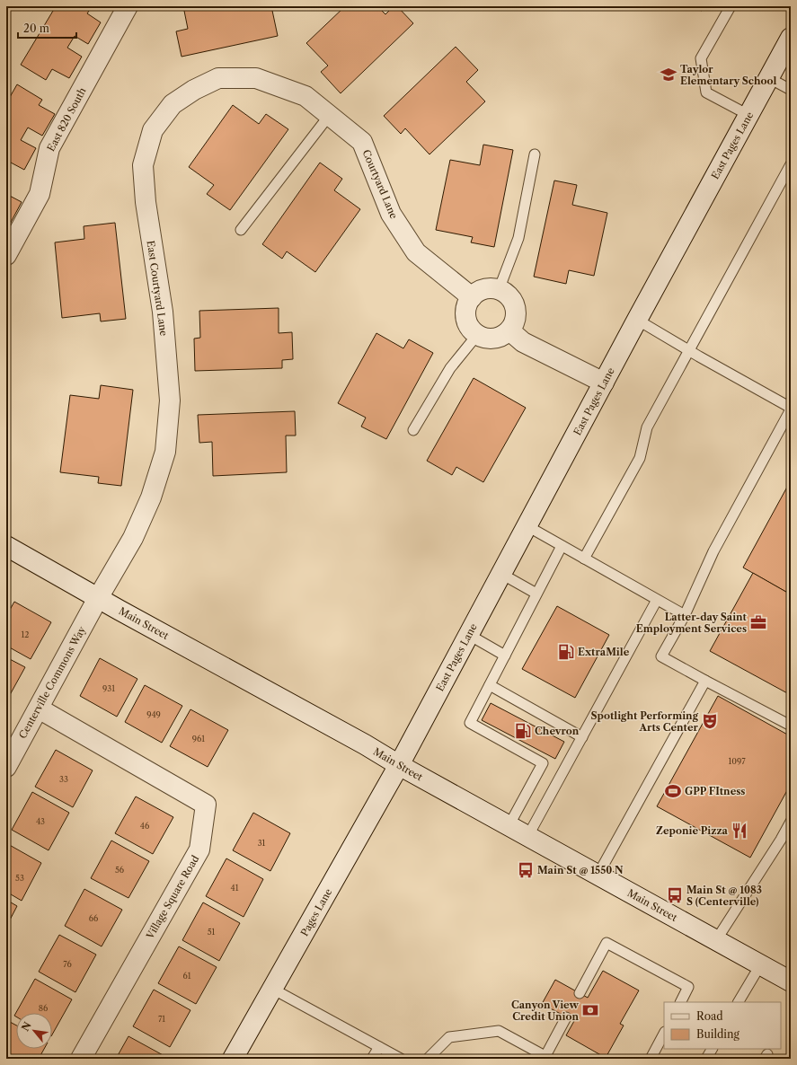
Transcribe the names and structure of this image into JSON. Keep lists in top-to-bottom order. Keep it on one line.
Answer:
{"streets":{"street":["East 820 South","East Pages Lane","Courtyard Lane","East Courtyard Lane","Main Street","Centerville Commons Way","Village Square Road","Pages Lane"]},"crossings":[["East Pages Lane","Main Street"],["East Pages Lane","Pages Lane"],["Courtyard Lane","East Courtyard Lane"],["East Courtyard Lane","Main Street"],["East Courtyard Lane","Centerville Commons Way"],["Main Street","Centerville Commons Way"],["Main Street","Pages Lane"],["Centerville Commons Way","Village Square Road"]],"places":{"school or university":["Taylor Elementary School"],"office":["Latter-day Saint Employment Services"],"fuel station":["ExtraMile","Chevron"],"theatre":["Spotlight Performing Arts Center"],"sports":["GPP FItness"],"restaurant":["Zeponie Pizza"],"bus stop":["Main St @ 1550 N","Main St @ 1083 S (Centerville)"],"bank":["Canyon View Credit Union"]},"house_numbers":["12","931","949","961","1097","33","43","46","31","56","53","41","66","51","76","61","86","71"],"legend":["Road","Building"],"scale_bar":"20 m","north":"top left"}
